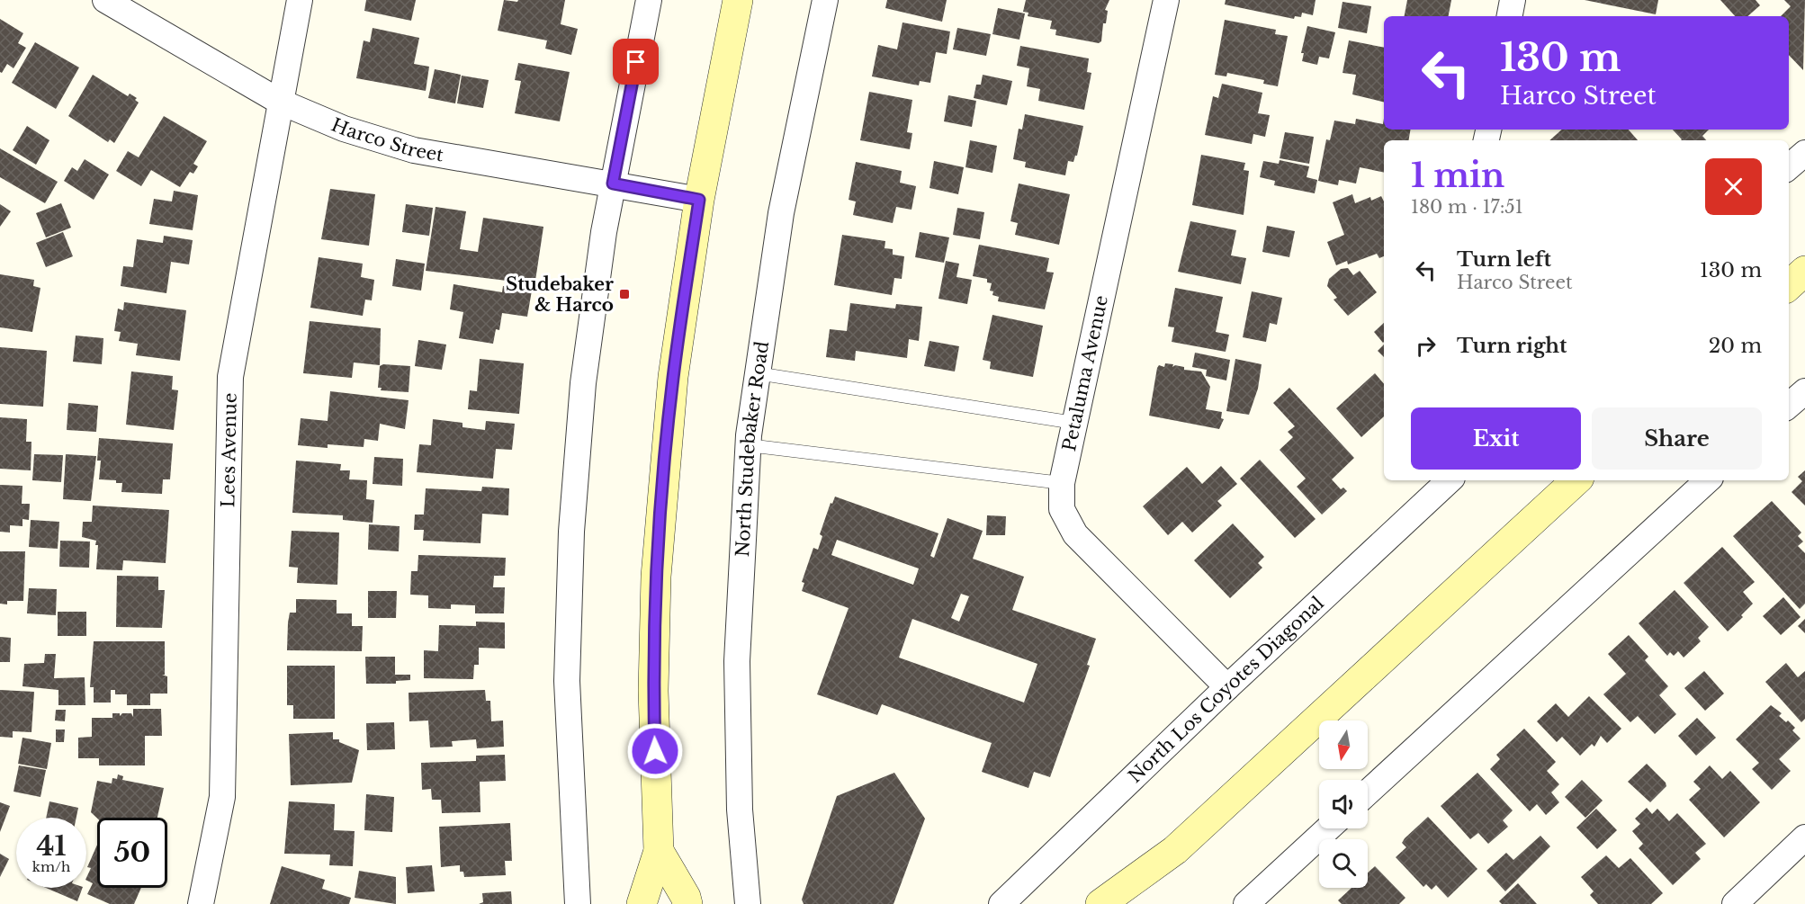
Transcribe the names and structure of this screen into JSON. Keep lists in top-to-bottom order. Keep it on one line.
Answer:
{"streets":{"street":["Harco Street","Petaluma Avenue","Lees Avenue","North Studebaker Road","North Los Coyotes Diagonal"]},"crossings":[["Harco Street","Lees Avenue"],["Petaluma Avenue","North Los Coyotes Diagonal"]],"places":{"transit":["Studebaker & Harco"]},"north":"bottom","page":{"turn":["130 m","Harco Street"],"heading":["1 min","180 m · 17:51"],"list":[{"name":"Turn left","note":"Harco Street","value":"130 m"},{"name":"Turn right","value":"20 m"}],"buttons":["Exit","Share"],"speed":"41 km/h","limit":"50"}}
